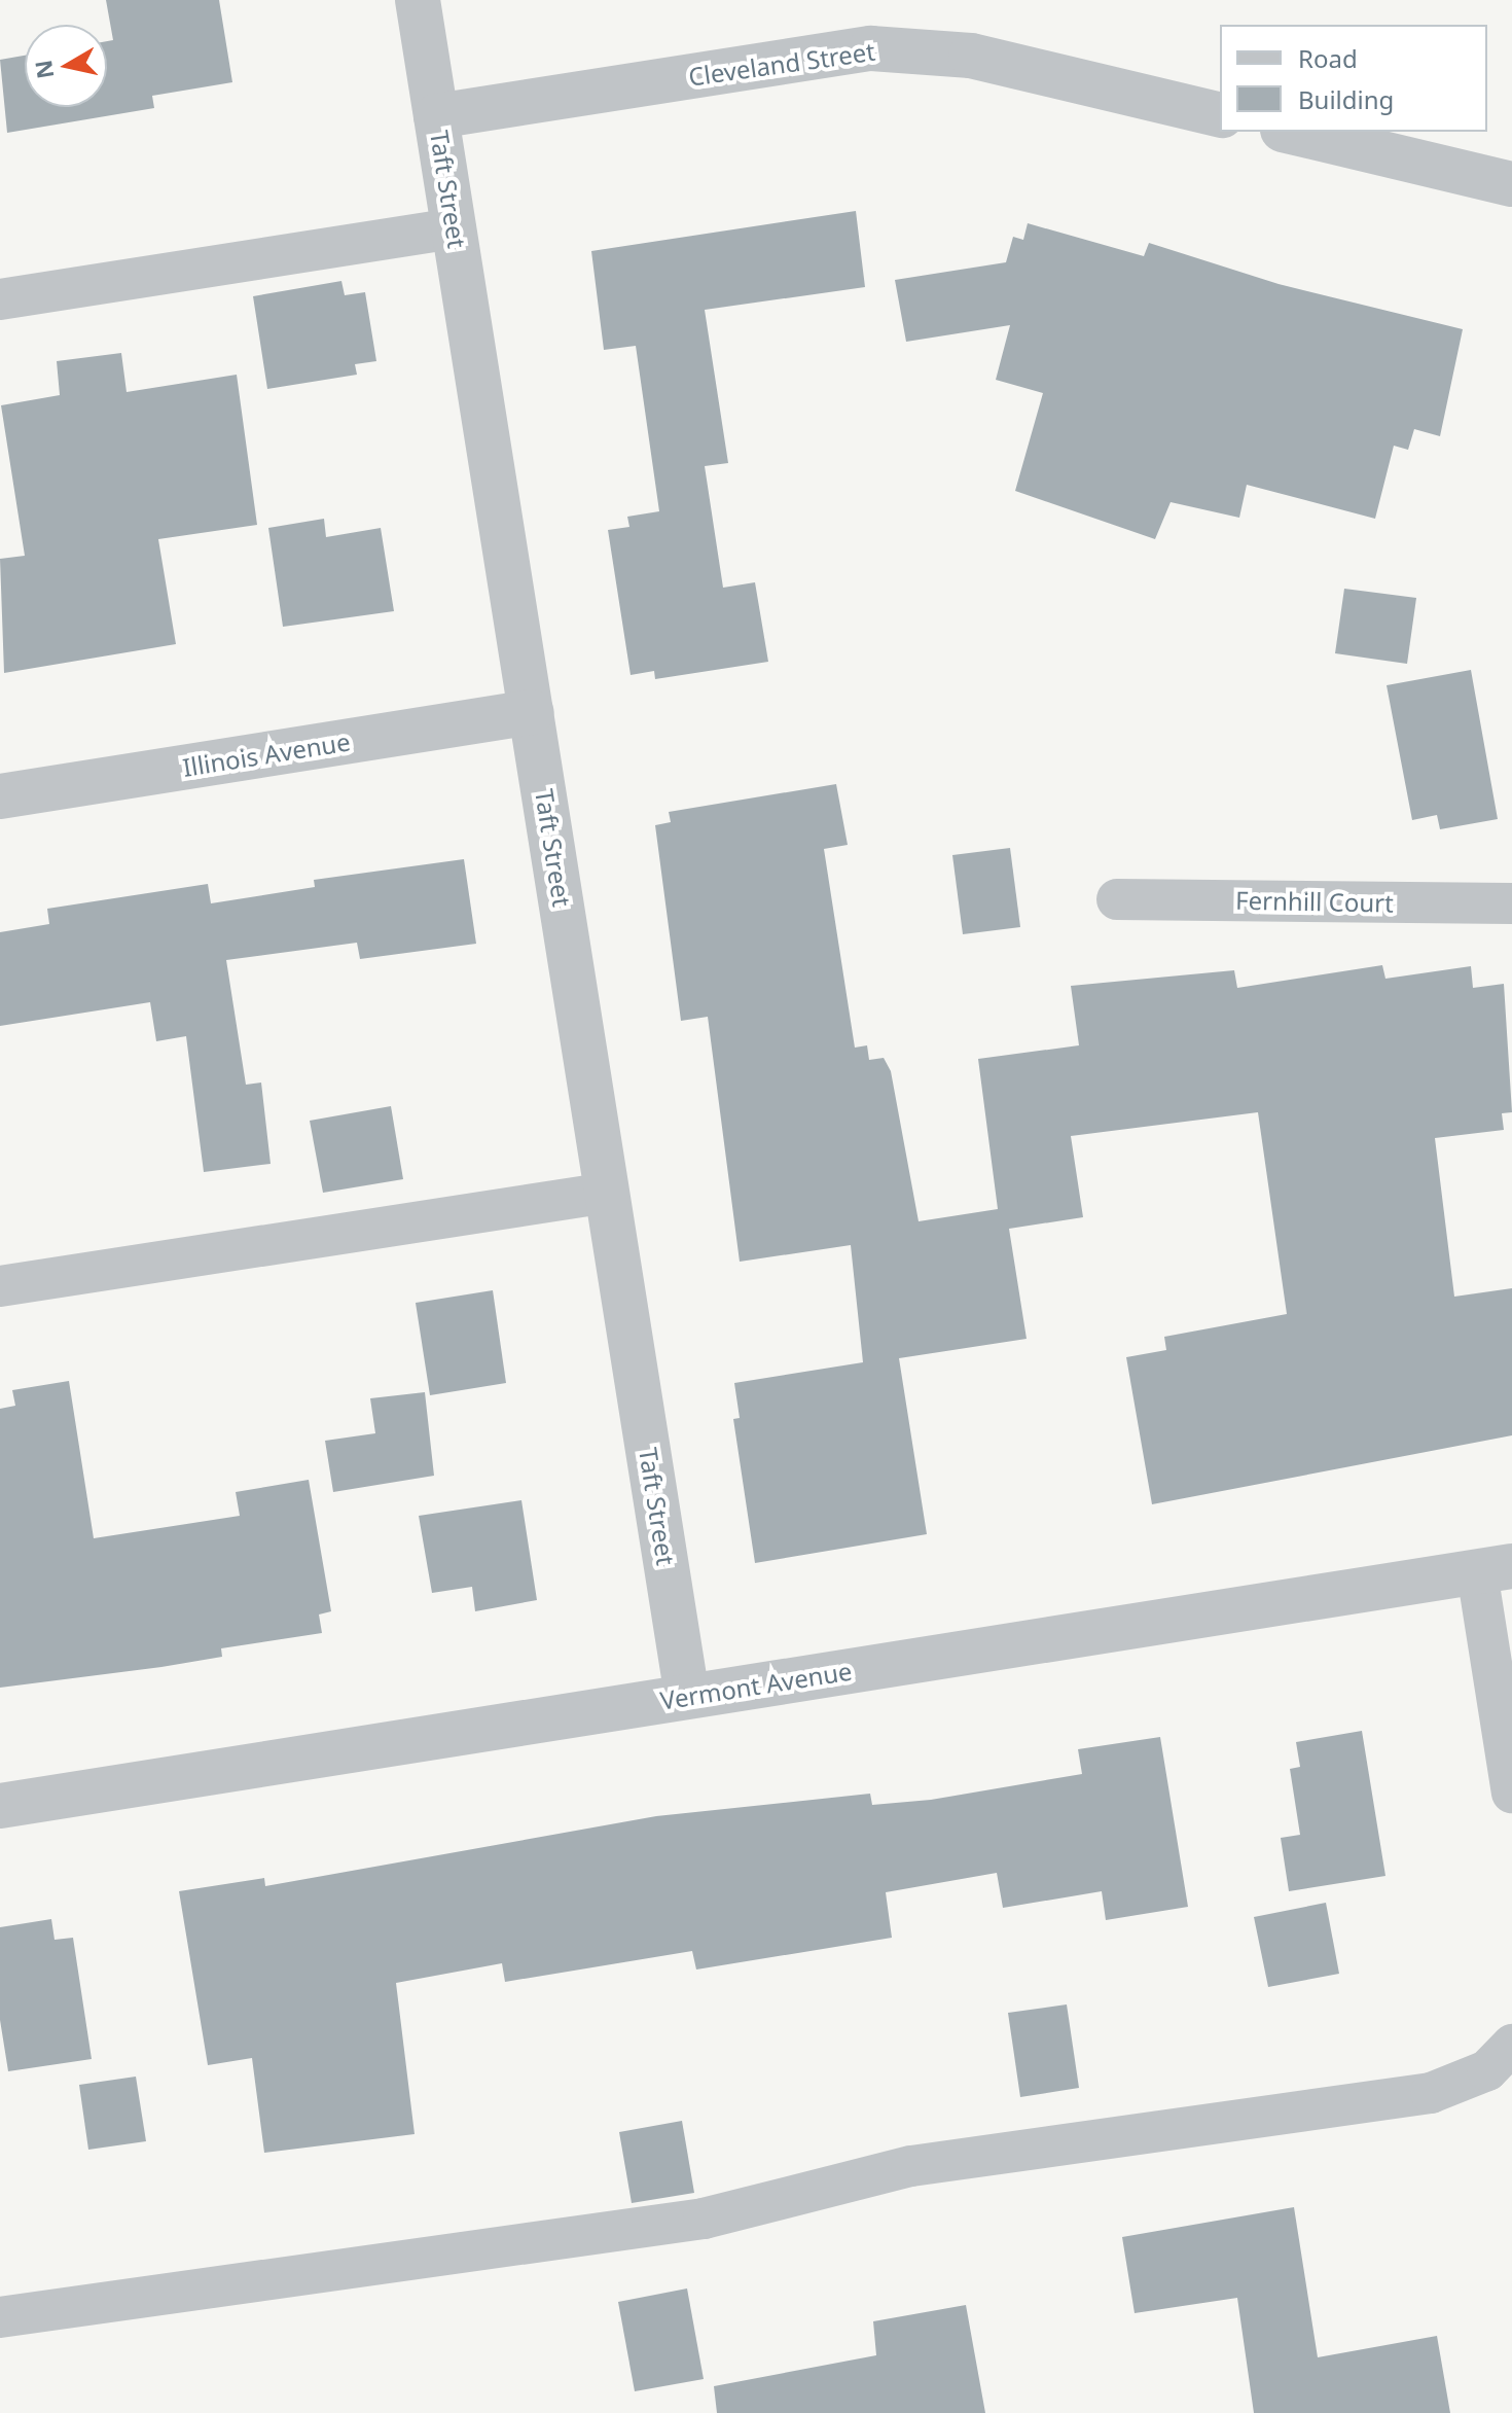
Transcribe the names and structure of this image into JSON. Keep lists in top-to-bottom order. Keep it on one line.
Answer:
{"streets":{"street":["Cleveland Street","Taft Street","Illinois Avenue","Vermont Avenue"],"lane":["Fernhill Court"]},"crossings":[["Cleveland Street","Taft Street"],["Taft Street","Illinois Avenue"],["Taft Street","Vermont Avenue"]],"legend":["Road","Building"],"north":"left"}
